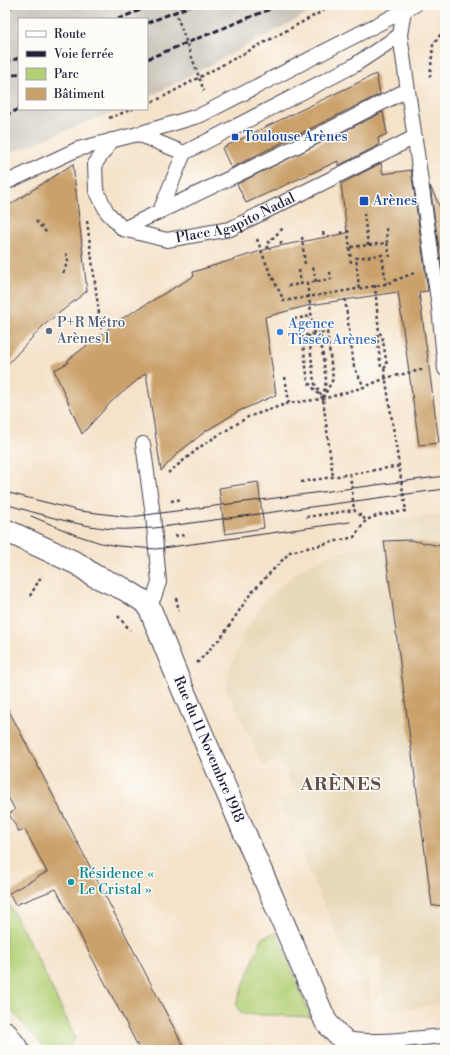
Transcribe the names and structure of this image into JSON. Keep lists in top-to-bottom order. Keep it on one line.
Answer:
{"streets":{"street":["Rue du 11 Novembre 1918"],"lane":["Place Agapito Nadal"]},"districts":["ARÈNES"],"places":{"transit":["Toulouse Arènes","Arènes"],"other":["P+R Métro Arènes 1","Agence Tisséo Arènes","Résidence « Le Cristal »"]},"legend":["Route","Voie ferrée","Parc","Bâtiment"]}
